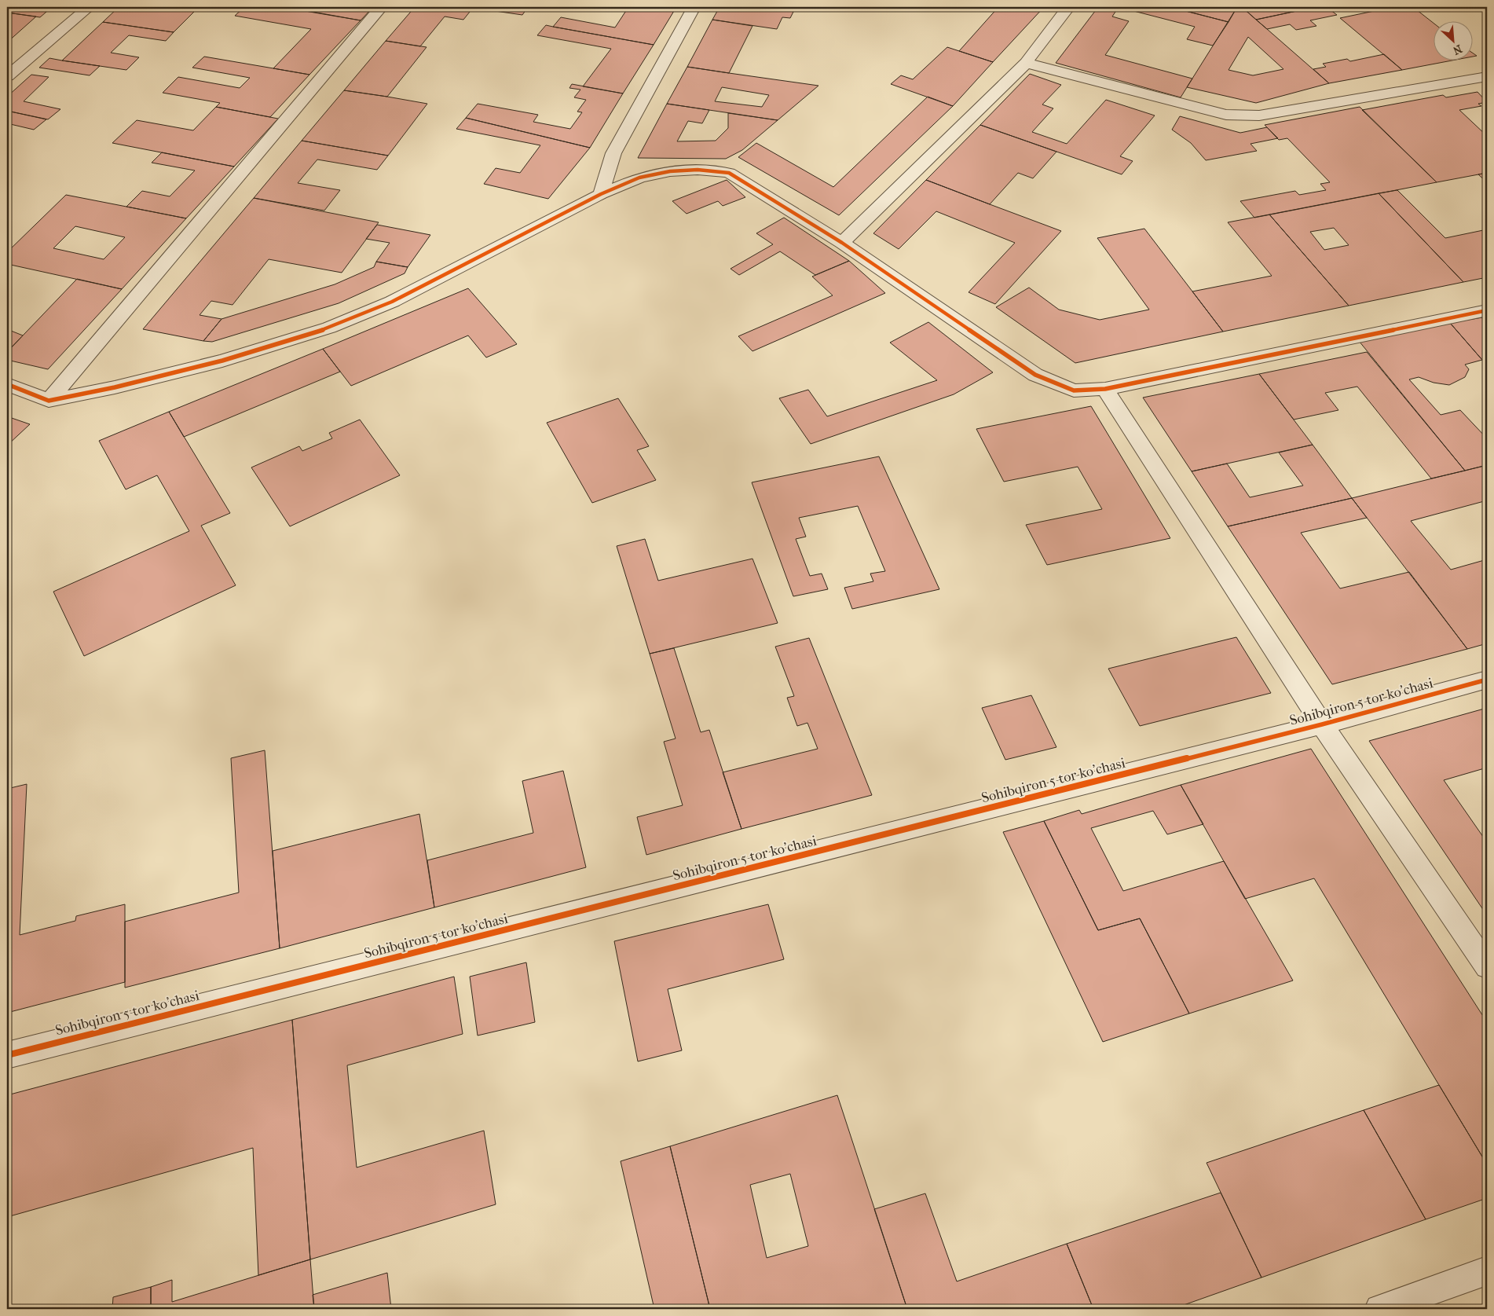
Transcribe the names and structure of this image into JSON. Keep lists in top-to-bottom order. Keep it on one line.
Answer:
{"streets":{"street":["Sohibqiron 5-tor ko'chasi"]},"north":"bottom right"}
